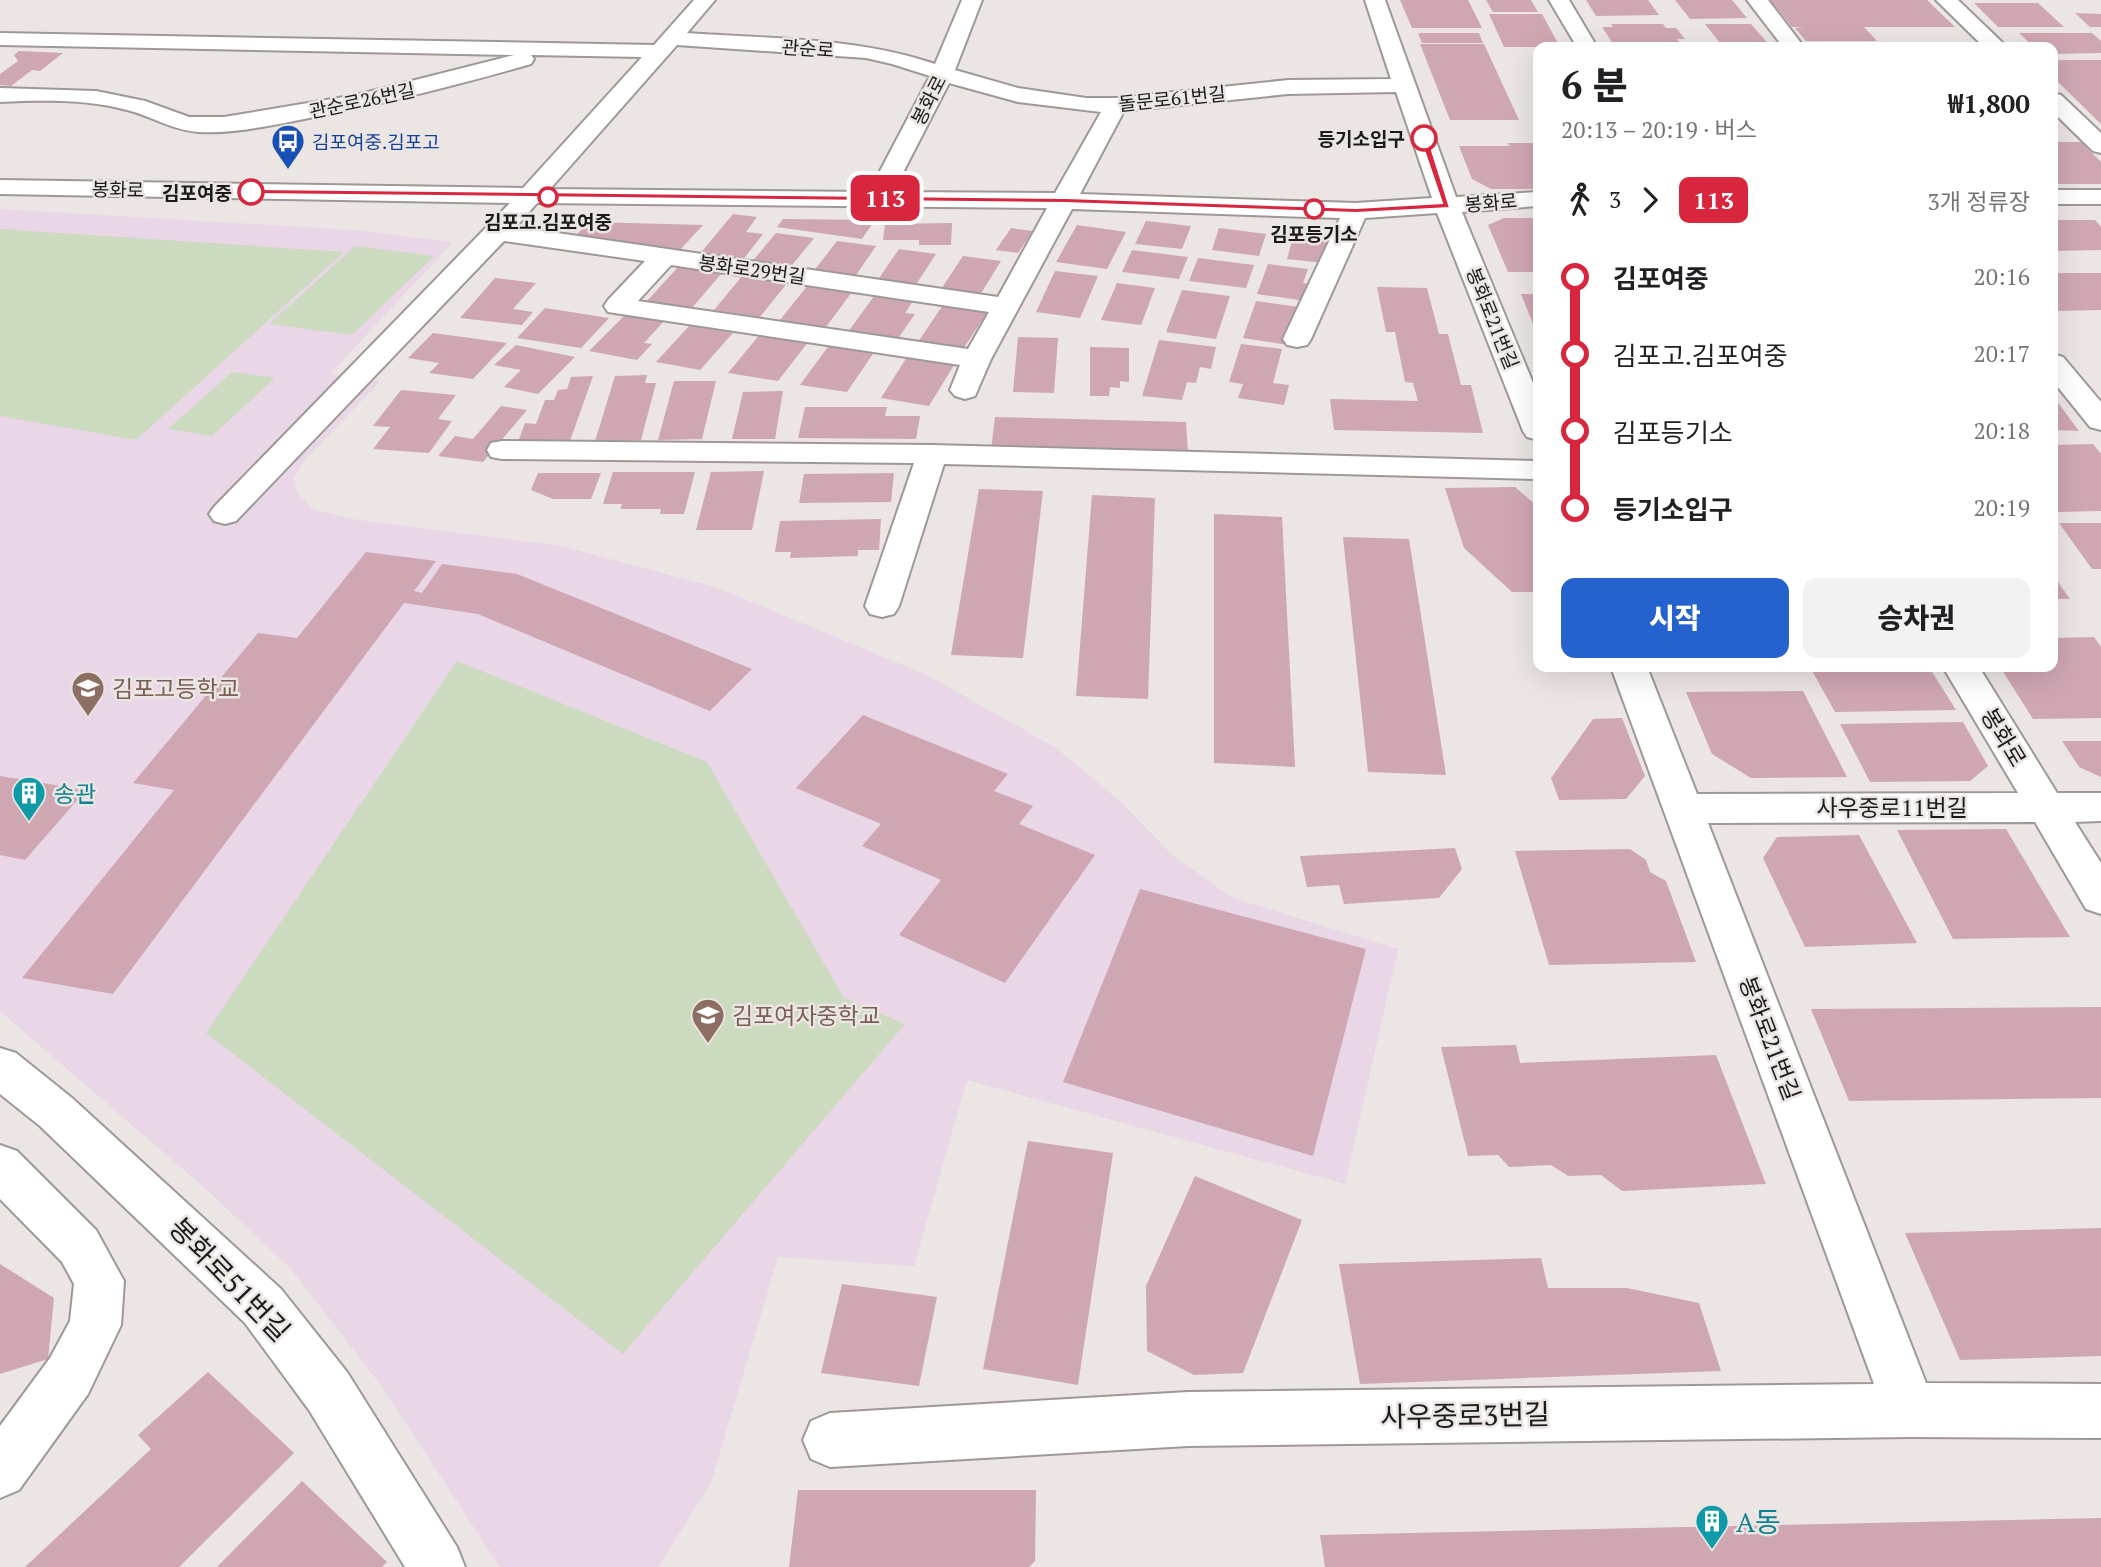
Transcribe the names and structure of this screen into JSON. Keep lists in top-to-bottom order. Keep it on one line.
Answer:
{"streets":{"street":["관순로","돌문로61번길","관순로26번길","봉화로","봉화로29번길","봉화로21번길","사우중로11번길","봉화로51번길","사우중로3번길"]},"crossings":[["관순로","돌문로61번길"],["관순로","관순로26번길"],["관순로","봉화로"],["돌문로61번길","봉화로"],["봉화로","봉화로21번길"],["봉화로","사우중로11번길"],["봉화로21번길","사우중로11번길"],["봉화로21번길","사우중로3번길"]],"places":{"other":["등기소입구","김포여중","김포고.김포여중","김포등기소"],"bus stop":["김포여중.김포고"],"school or university":["김포고등학교","김포여자중학교"],"building":["송관","A동"]},"lines":["bus line 113"],"page":{"on_map":"113","heading":["6 분","20:13 – 20:19 · 버스","₩1,800"],"legs":["3","113","3개 정류장"],"list":[{"name":"김포여중","value":"20:16"},{"name":"김포고.김포여중","value":"20:17"},{"name":"김포등기소","value":"20:18"},{"name":"등기소입구","value":"20:19"}],"buttons":["시작","승차권"]}}
